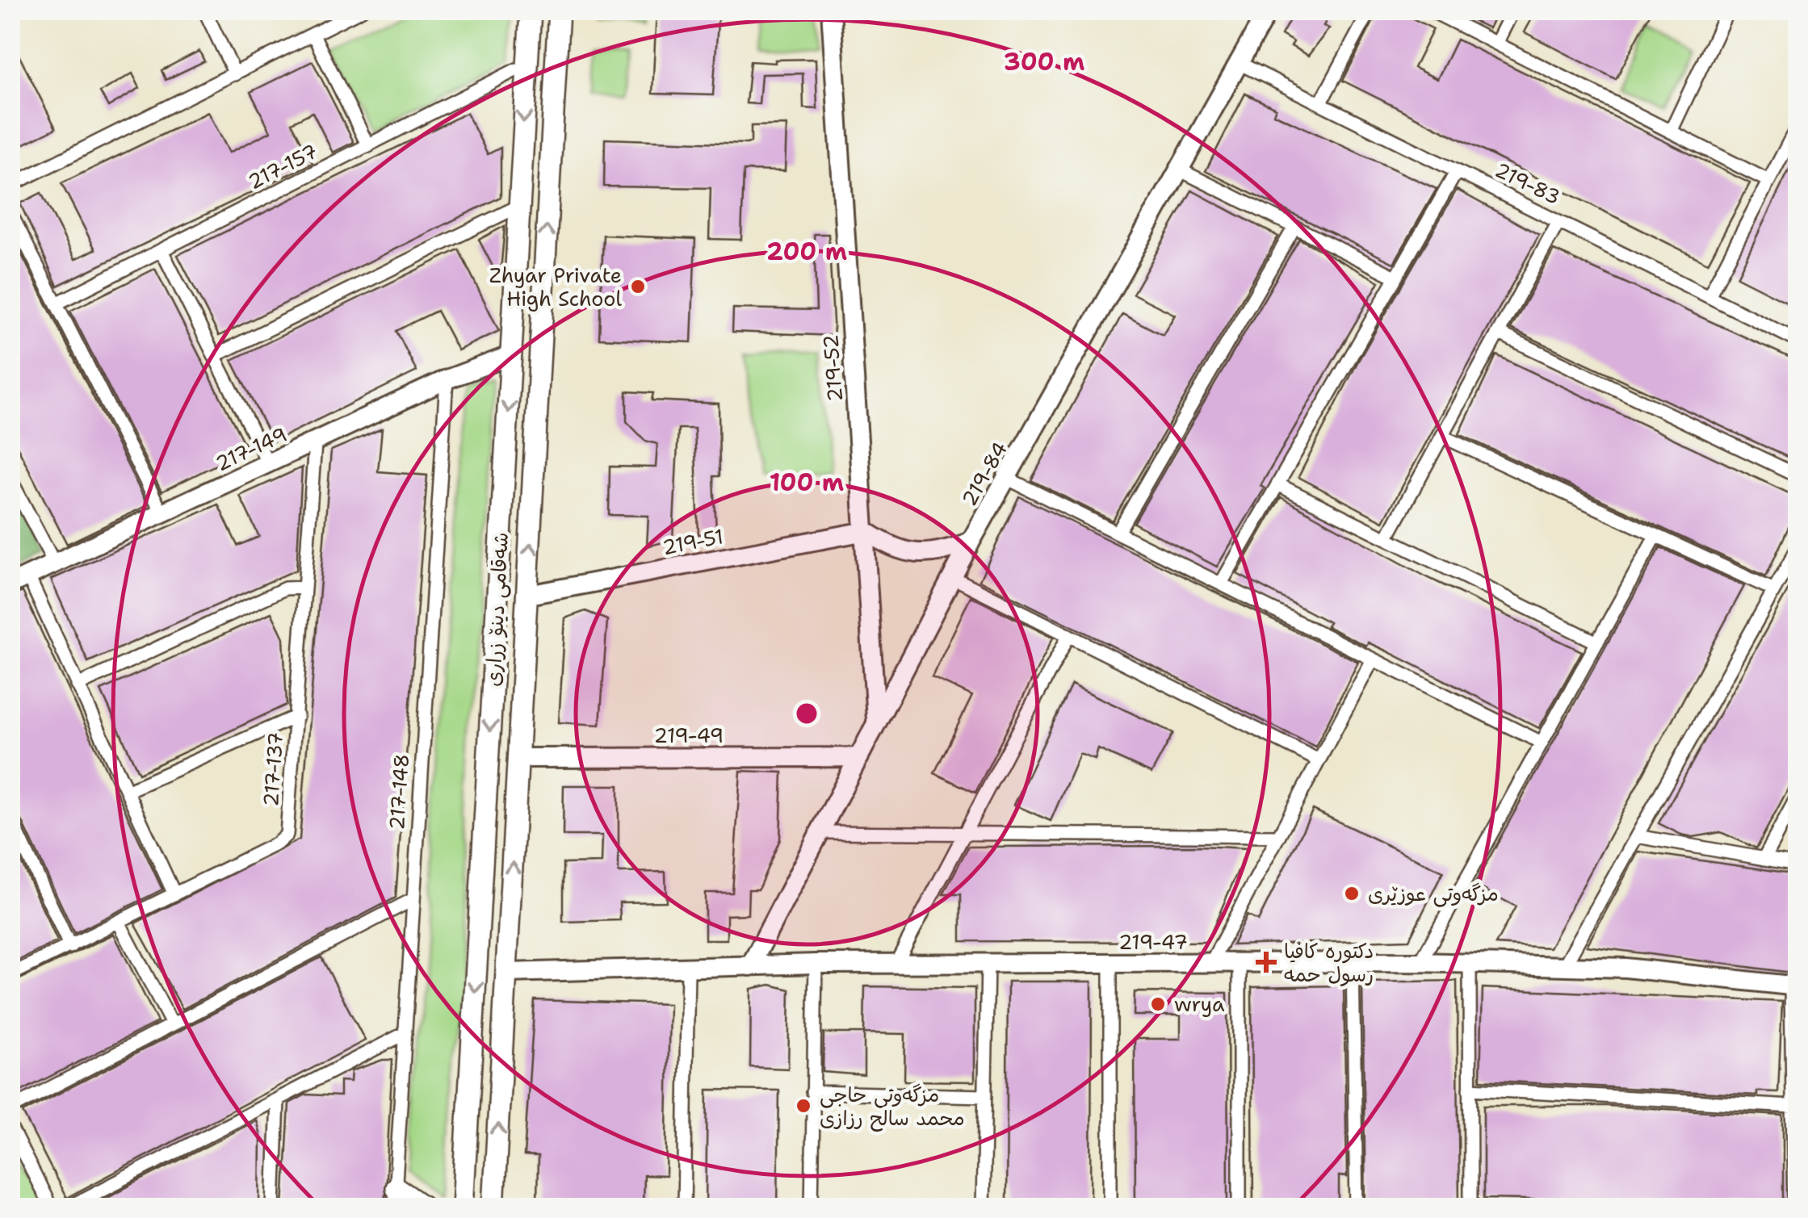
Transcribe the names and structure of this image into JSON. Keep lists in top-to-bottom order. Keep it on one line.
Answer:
{"streets":{"main road":["شەقامی دینۆ زراری"],"street":["217-157","219-83","219-52","217-149","219-84","219-51","219-49","217-137","217-148","219-47"]},"crossings":[["217-157","شەقامی دینۆ زراری"],["219-83","219-84"],["219-52","219-84"],["219-52","219-51"],["217-149","شەقامی دینۆ زراری"],["217-149","217-137"],["217-149","217-148"],["219-84","219-49"],["219-84","219-47"],["219-51","شەقامی دینۆ زراری"],["شەقامی دینۆ زراری","219-49"],["شەقامی دینۆ زراری","219-47"]],"places":{"other":["Zhyar Private High School","مزگه‌وتی عوزێری","wrya","مزگەوتی حاجی محمد سالح رزازی"],"health":["دکتورە کافیا رسول حمە"]},"rings":["300 m","200 m","100 m"]}
